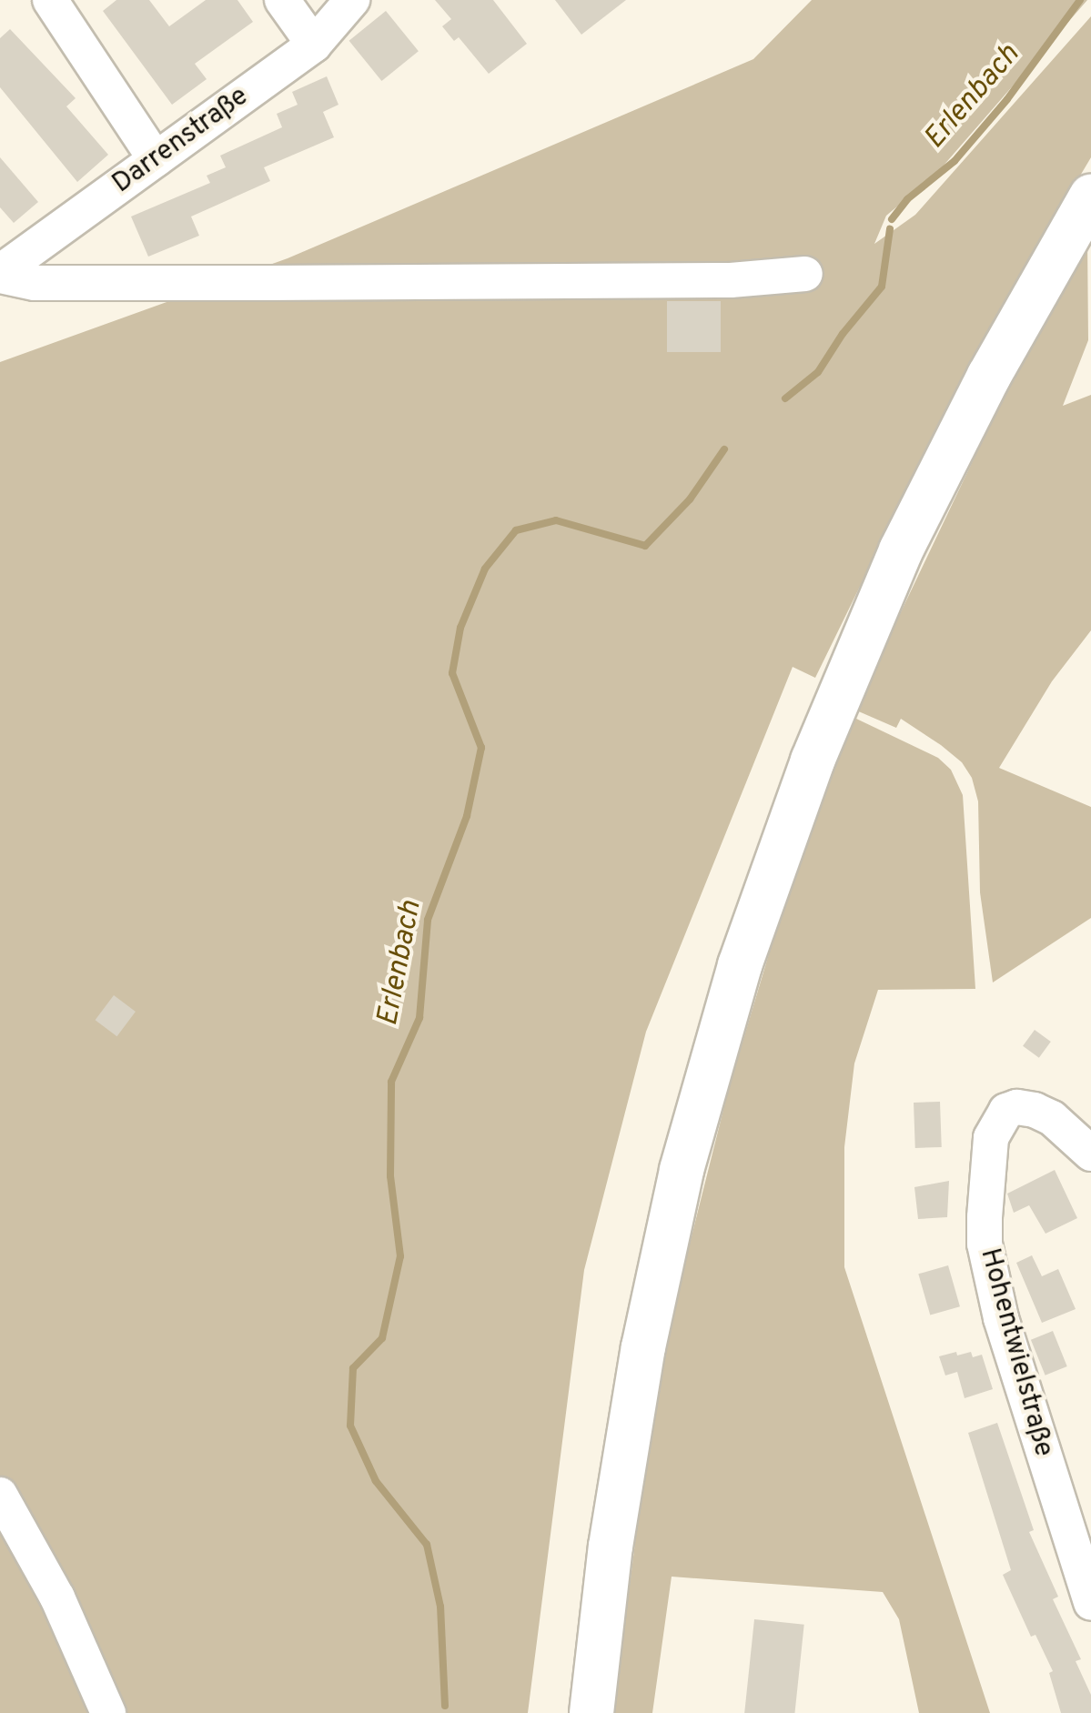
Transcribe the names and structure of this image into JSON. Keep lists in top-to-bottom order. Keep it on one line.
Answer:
{"streets":{"street":["Darrenstraße","Hohentwielstraße"]},"water":["Erlenbach"]}
